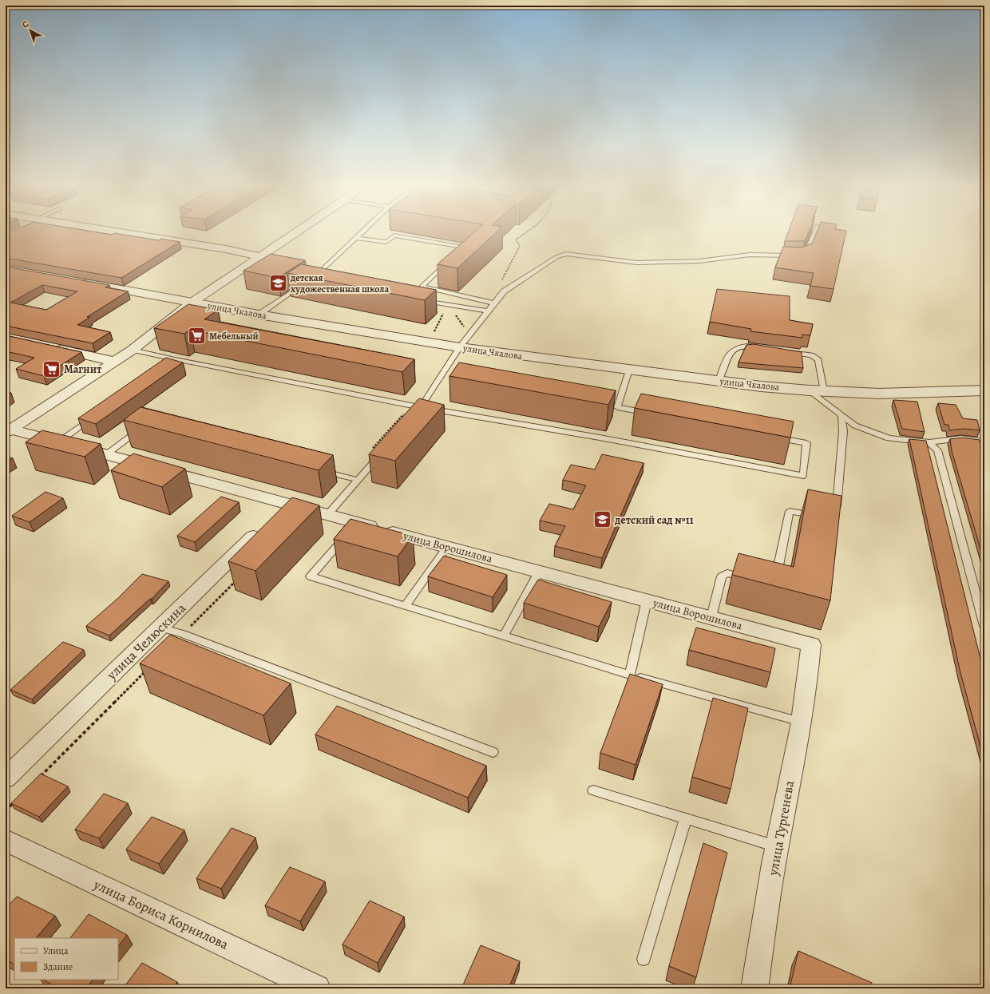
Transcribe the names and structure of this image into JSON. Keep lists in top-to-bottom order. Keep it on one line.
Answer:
{"streets":{"street":["улица Чкалова","улица Ворошилова","улица Челюскина","улица Тургенева","улица Бориса Корнилова"]},"crossings":[["улица Ворошилова","улица Челюскина"],["улица Ворошилова","улица Тургенева"]],"places":{"school or university":["детская художественная школа","детский сад №11"],"supermarket":["Мебельный","Магнит"]},"legend":["Улица","Здание"],"north":"top left"}
